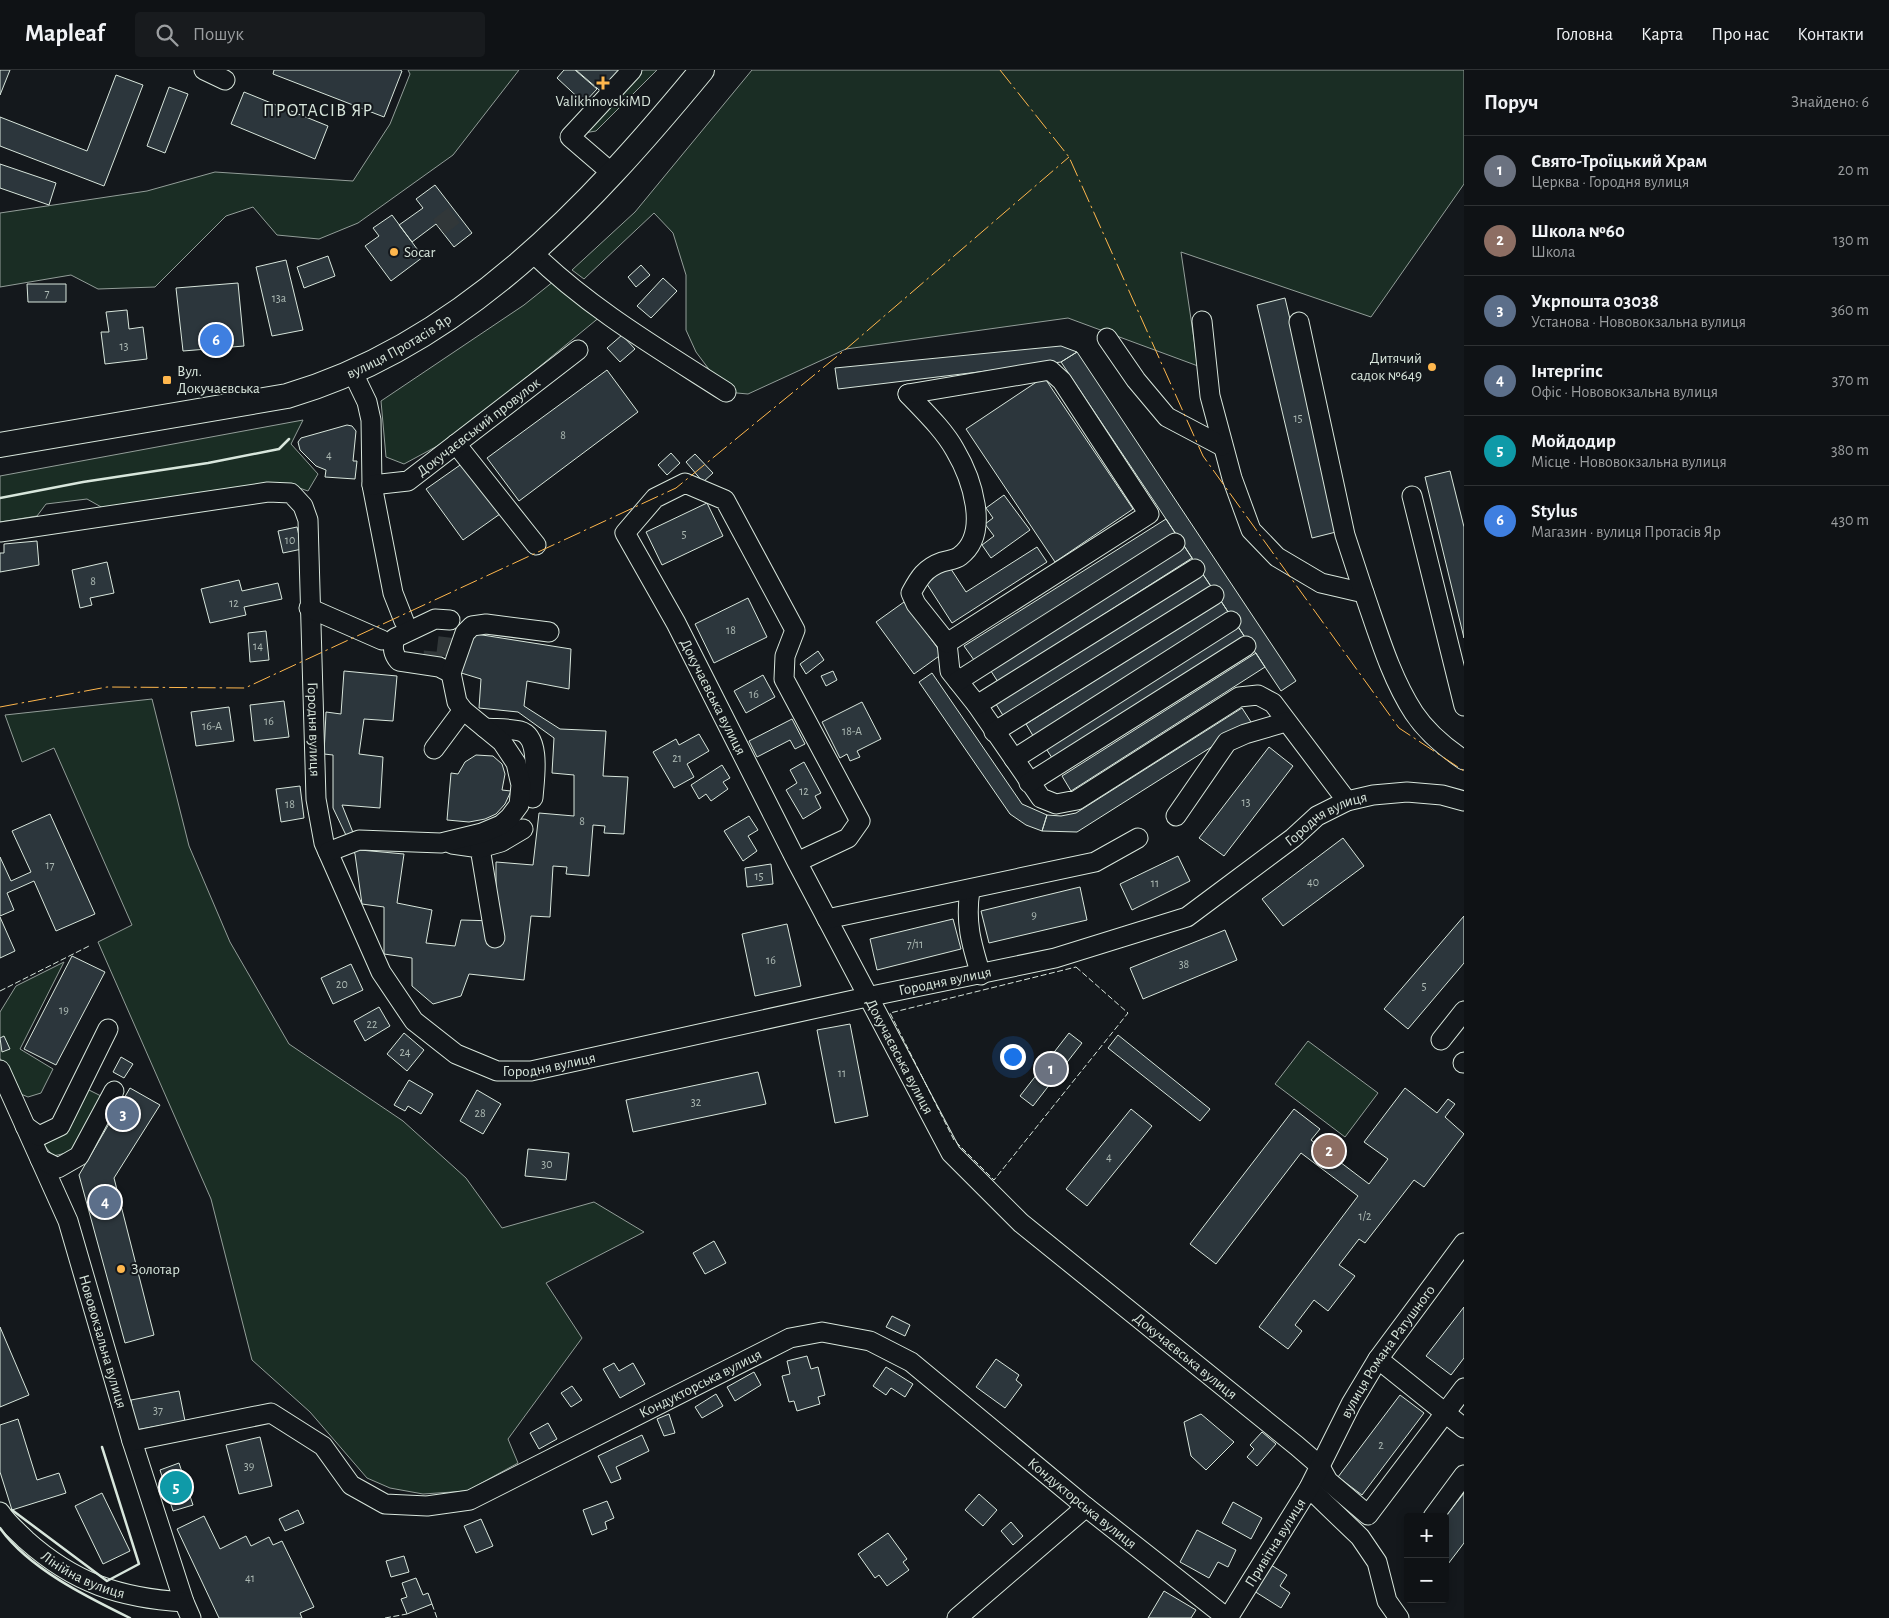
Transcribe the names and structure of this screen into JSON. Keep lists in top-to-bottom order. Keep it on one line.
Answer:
{"streets":{"main road":["вулиця Протасів Яр"],"street":["Докучаєвський провулок","Докучаєвська вулиця","Городня вулиця","Нововокзальна вулиця","вулиця Романа Ратушного","Кондукторська вулиця","Привітна вулиця","Лінійна вулиця"]},"crossings":[["Докучаєвська вулиця","Городня вулиця"],["Докучаєвська вулиця","вулиця Романа Ратушного"],["Докучаєвська вулиця","Привітна вулиця"],["Нововокзальна вулиця","Кондукторська вулиця"],["Нововокзальна вулиця","Лінійна вулиця"],["вулиця Романа Ратушного","Привітна вулиця"],["Кондукторська вулиця","Привітна вулиця"]],"districts":["ПРОТАСІВ ЯР"],"places":{"health":["ValikhnovskiMD"],"other":["Socar","Дитячий садок №649","Золотар"],"transit":["Вул. Докучаєвська"]},"house_numbers":["7","13а","13","15","8","4","5","10","8","12","18","14","16","16","16-А","18-А","21","12","13","18","8","17","15","40","11","9","7/11","16","38","20","5","19","22","24","11","32","28","4","30","1/2","37","2","39","41"],"page":{"header":"Mapleaf","search":"Пошук","nav":["Головна","Карта","Про нас","Контакти"],"heading":["Поруч","Знайдено: 6"],"list":[{"mark":"1","name":"Свято-Троїцький Храм","note":"Церква · Городня вулиця","value":"20 m"},{"mark":"2","name":"Школа №60","note":"Школа","value":"130 m"},{"mark":"3","name":"Укрпошта 03038","note":"Установа · Нововокзальна вулиця","value":"360 m"},{"mark":"4","name":"Інтергіпс","note":"Офіс · Нововокзальна вулиця","value":"370 m"},{"mark":"5","name":"Мойдодир","note":"Місце · Нововокзальна вулиця","value":"380 m"},{"mark":"6","name":"Stylus","note":"Магазин · вулиця Протасів Яр","value":"430 m"}],"pins":["6","1","3","2","4","5"],"map_buttons":["+","−"]}}
